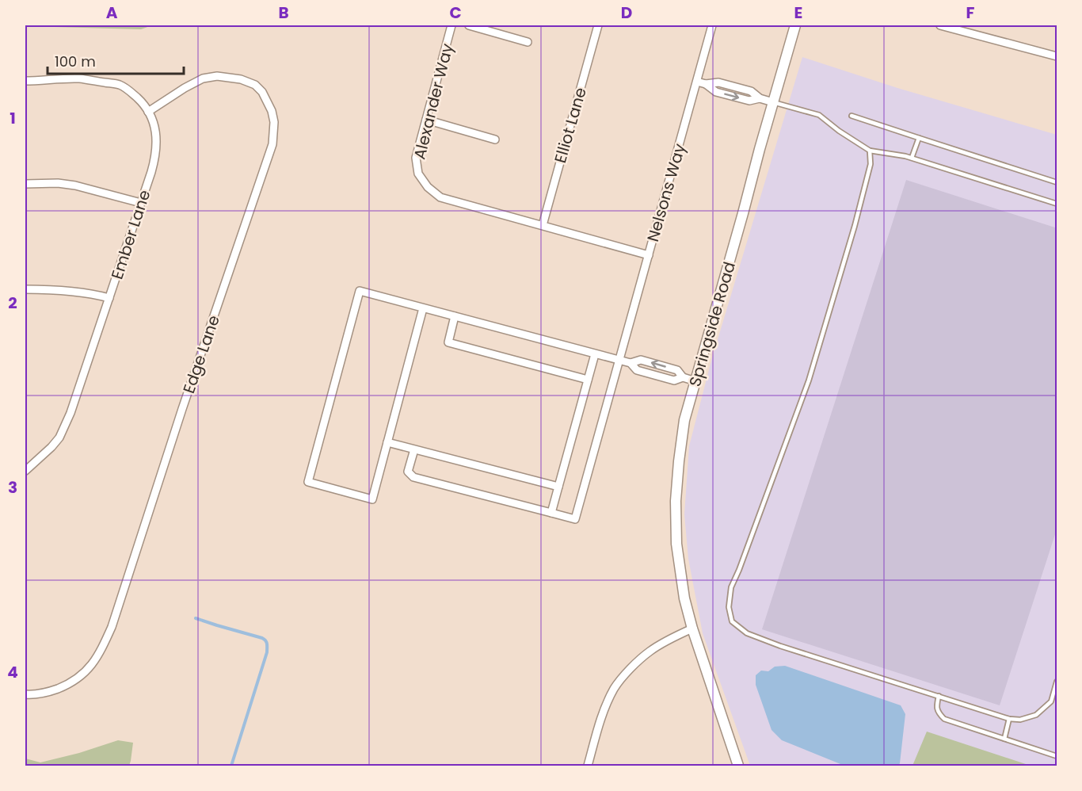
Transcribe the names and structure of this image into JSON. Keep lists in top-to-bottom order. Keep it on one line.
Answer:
{"streets":{"main road":["Springside Road"],"street":["Alexander Way","Elliot Lane","Nelsons Way","Ember Lane","Edge Lane"]},"crossings":[["Alexander Way","Elliot Lane"],["Ember Lane","Edge Lane"]],"scale_bar":"100 m","grid":{"columns":["A","B","C","D","E","F"],"rows":["1","2","3","4"]}}
